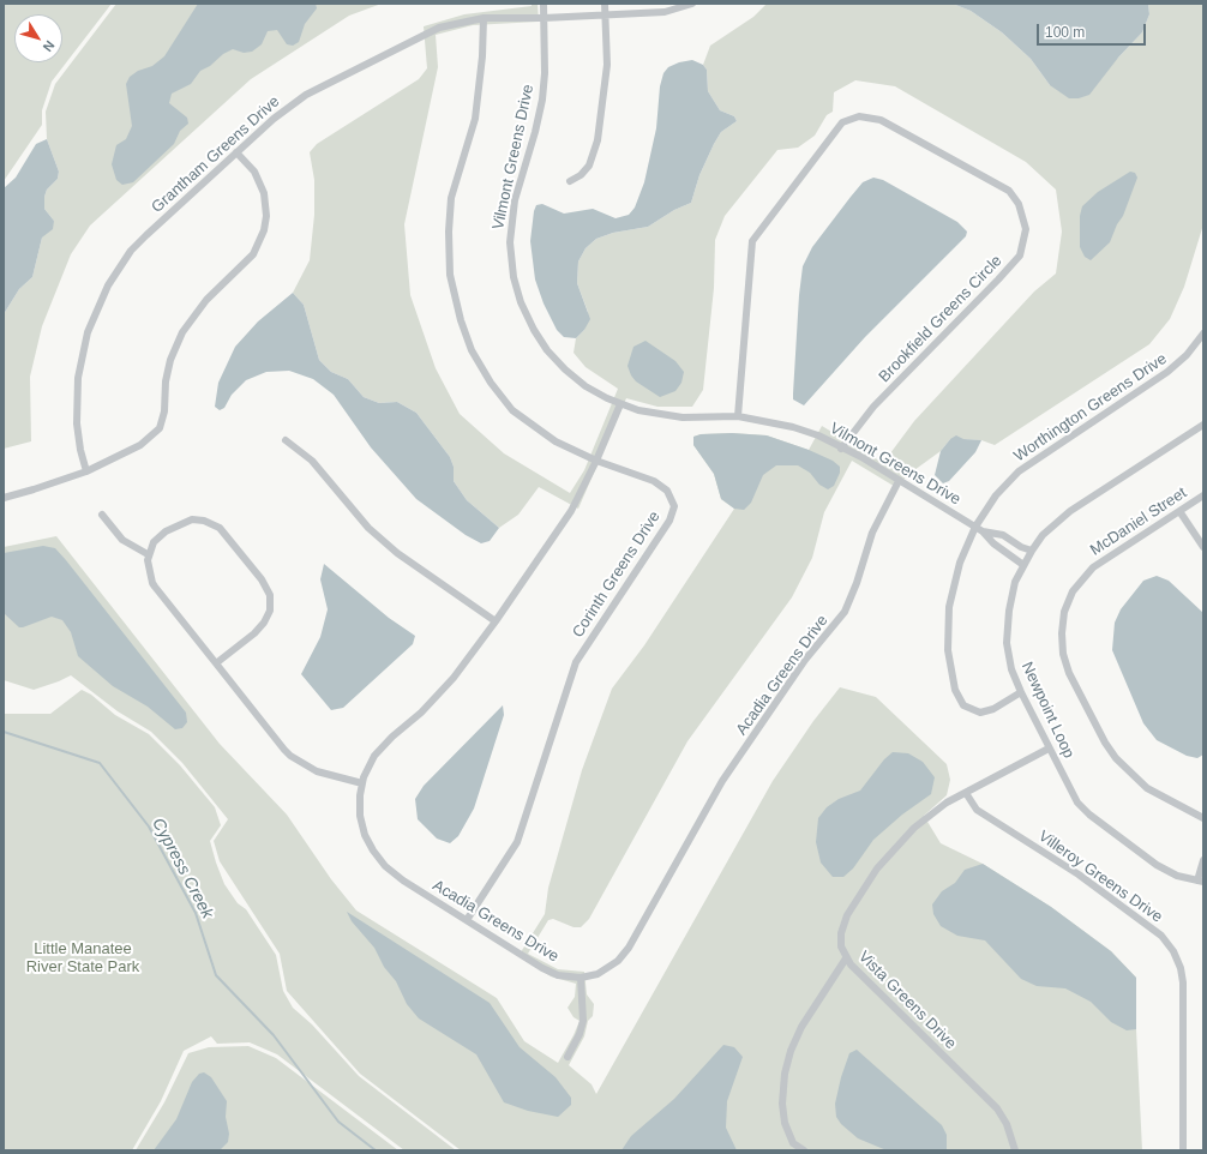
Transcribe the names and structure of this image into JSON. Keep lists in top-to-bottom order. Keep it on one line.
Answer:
{"streets":{"street":["Grantham Greens Drive","Vilmont Greens Drive","Brookfield Greens Circle","Worthington Greens Drive","McDaniel Street","Corinth Greens Drive","Acadia Greens Drive","Newpoint Loop","Villeroy Greens Drive","Vista Greens Drive"]},"crossings":[["Grantham Greens Drive","Vilmont Greens Drive"],["Grantham Greens Drive","Corinth Greens Drive"],["Vilmont Greens Drive","Brookfield Greens Circle"],["Vilmont Greens Drive","Worthington Greens Drive"],["Vilmont Greens Drive","Acadia Greens Drive"],["Worthington Greens Drive","Newpoint Loop"],["Corinth Greens Drive","Acadia Greens Drive"],["Newpoint Loop","Vista Greens Drive"],["Villeroy Greens Drive","Vista Greens Drive"]],"water":["Cypress Creek"],"parks":["Little Manatee River State Park"],"scale_bar":"100 m","north":"bottom right"}
